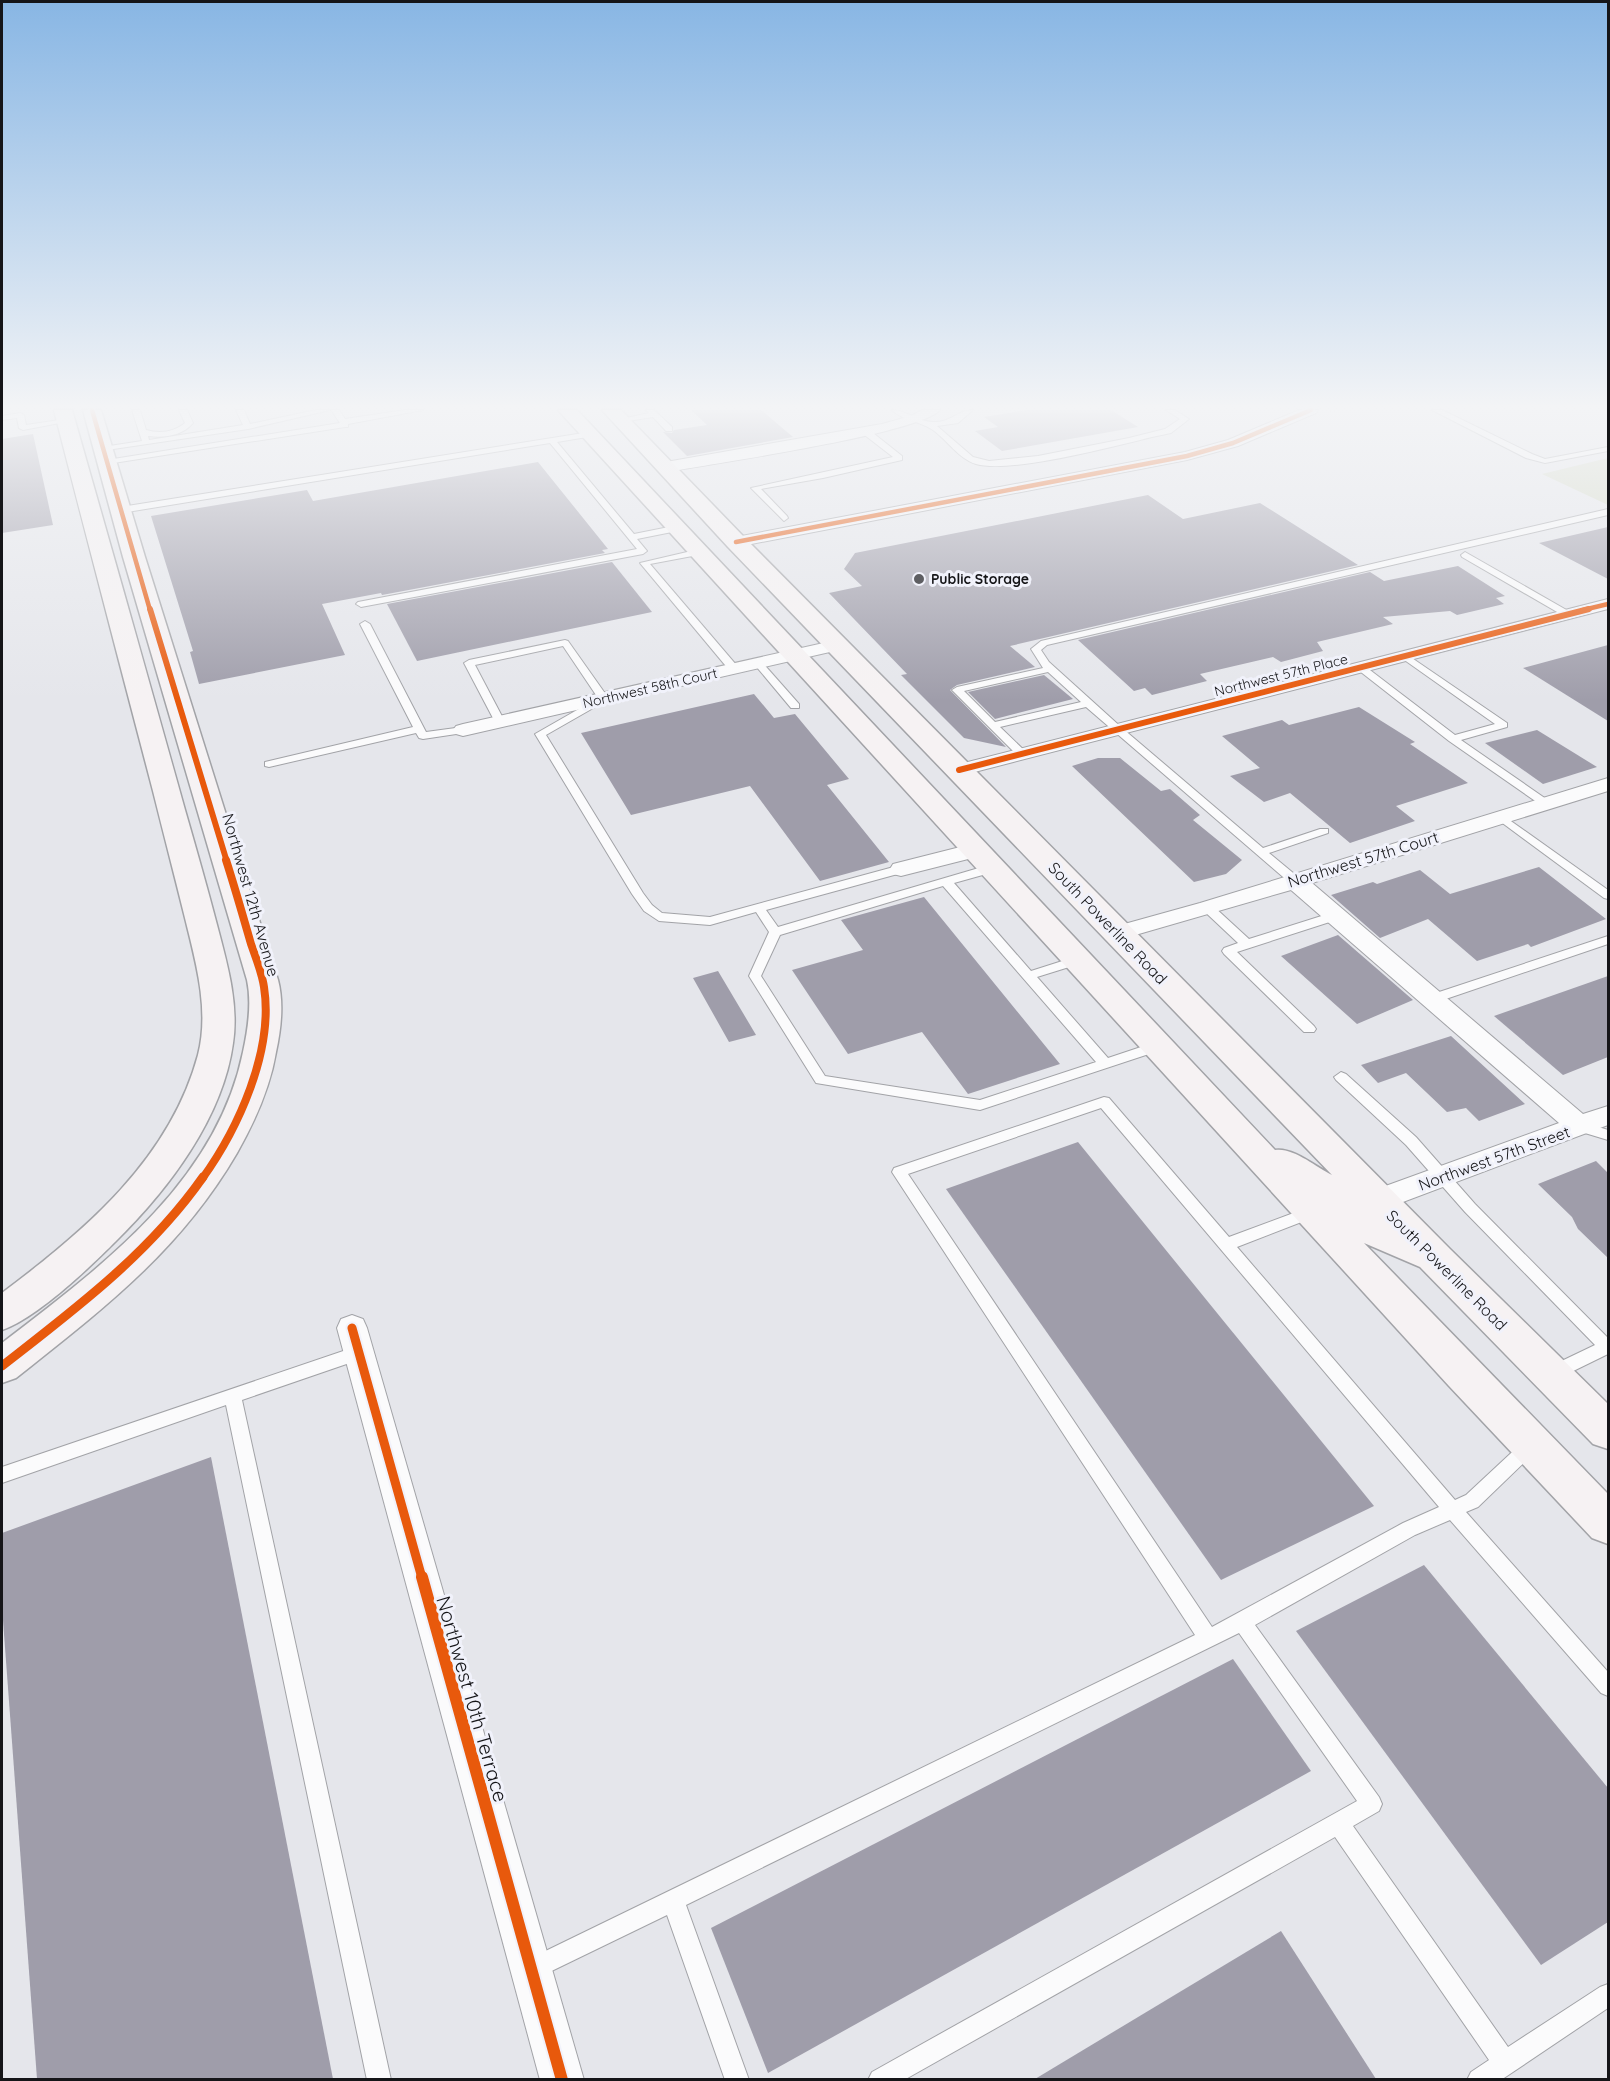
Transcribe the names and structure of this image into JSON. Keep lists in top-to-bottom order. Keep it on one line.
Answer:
{"streets":{"main road":["Northwest 12th Avenue","South Powerline Road"],"street":["Northwest 57th Place","Northwest 58th Court","Northwest 57th Court","Northwest 57th Street","Northwest 10th Terrace"]},"crossings":[["Northwest 57th Place","South Powerline Road"],["Northwest 58th Court","South Powerline Road"],["Northwest 57th Court","South Powerline Road"],["South Powerline Road","Northwest 57th Street"]],"places":["Public Storage"]}
